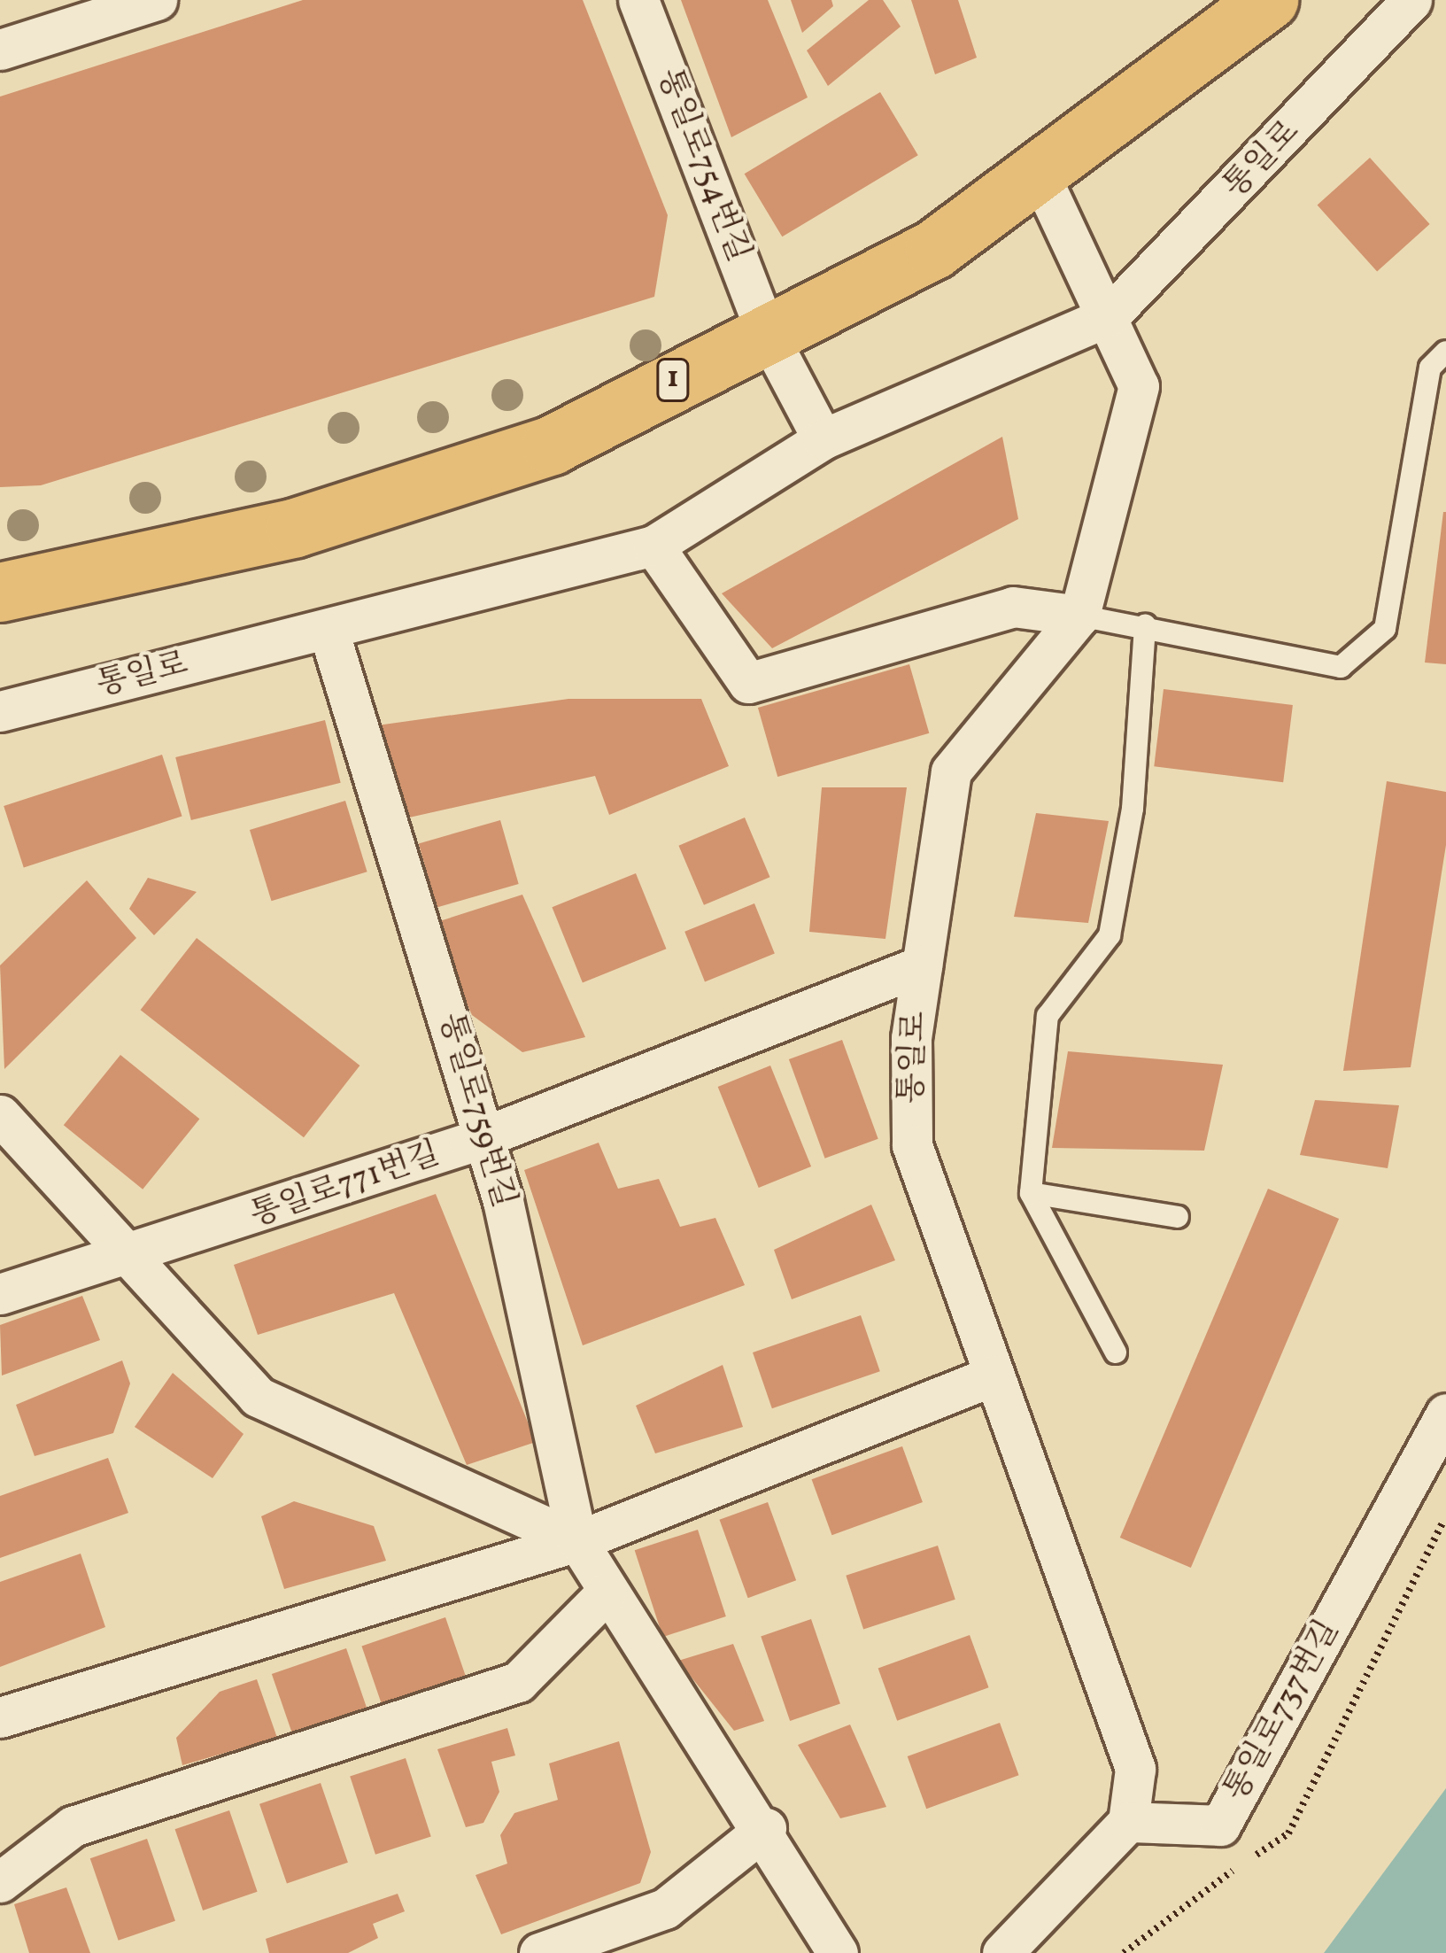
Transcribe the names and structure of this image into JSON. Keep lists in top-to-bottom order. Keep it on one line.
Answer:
{"streets":{"main road":["1"],"street":["통일로","통일로754번길","통일로759번길","통일로771번길","통일로737번길"]},"crossings":[["통일로","통일로754번길"],["통일로","1"],["통일로","통일로759번길"],["통일로","통일로771번길"],["통일로","통일로737번길"],["통일로754번길","1"],["통일로759번길","통일로771번길"]]}
